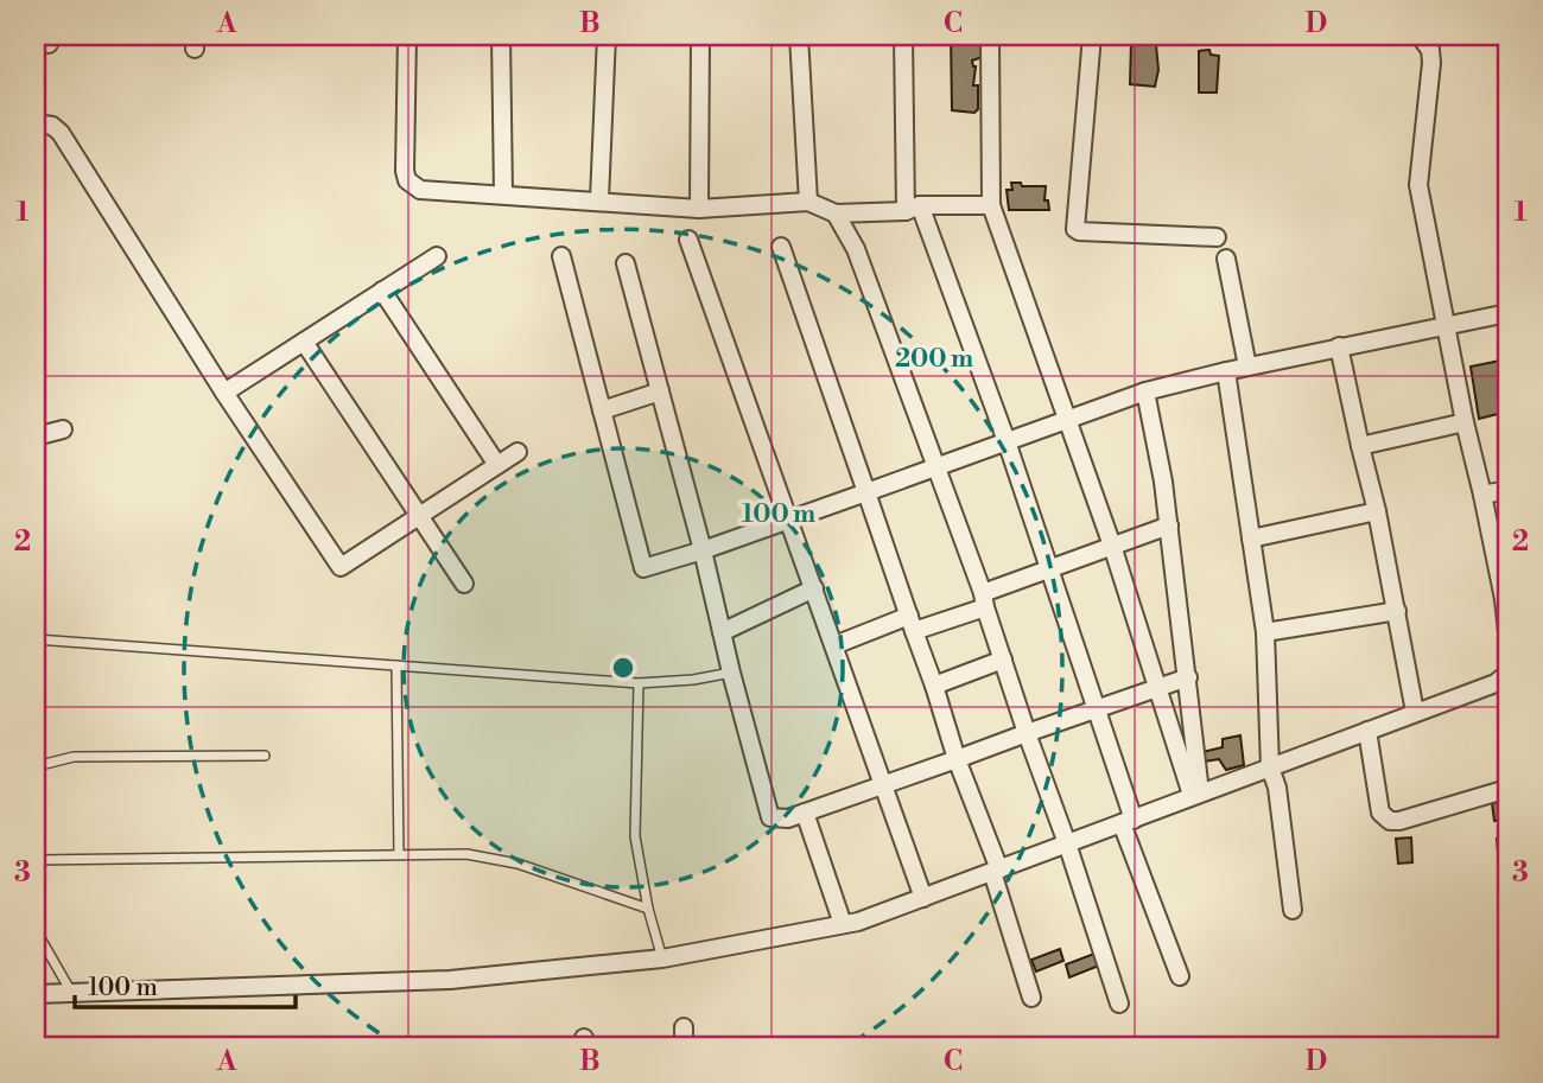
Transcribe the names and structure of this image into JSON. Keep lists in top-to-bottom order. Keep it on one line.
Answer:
{"scale_bar":"100 m","grid":{"columns":["A","B","C","D"],"rows":["1","2","3"]},"rings":["200 m","100 m"]}
